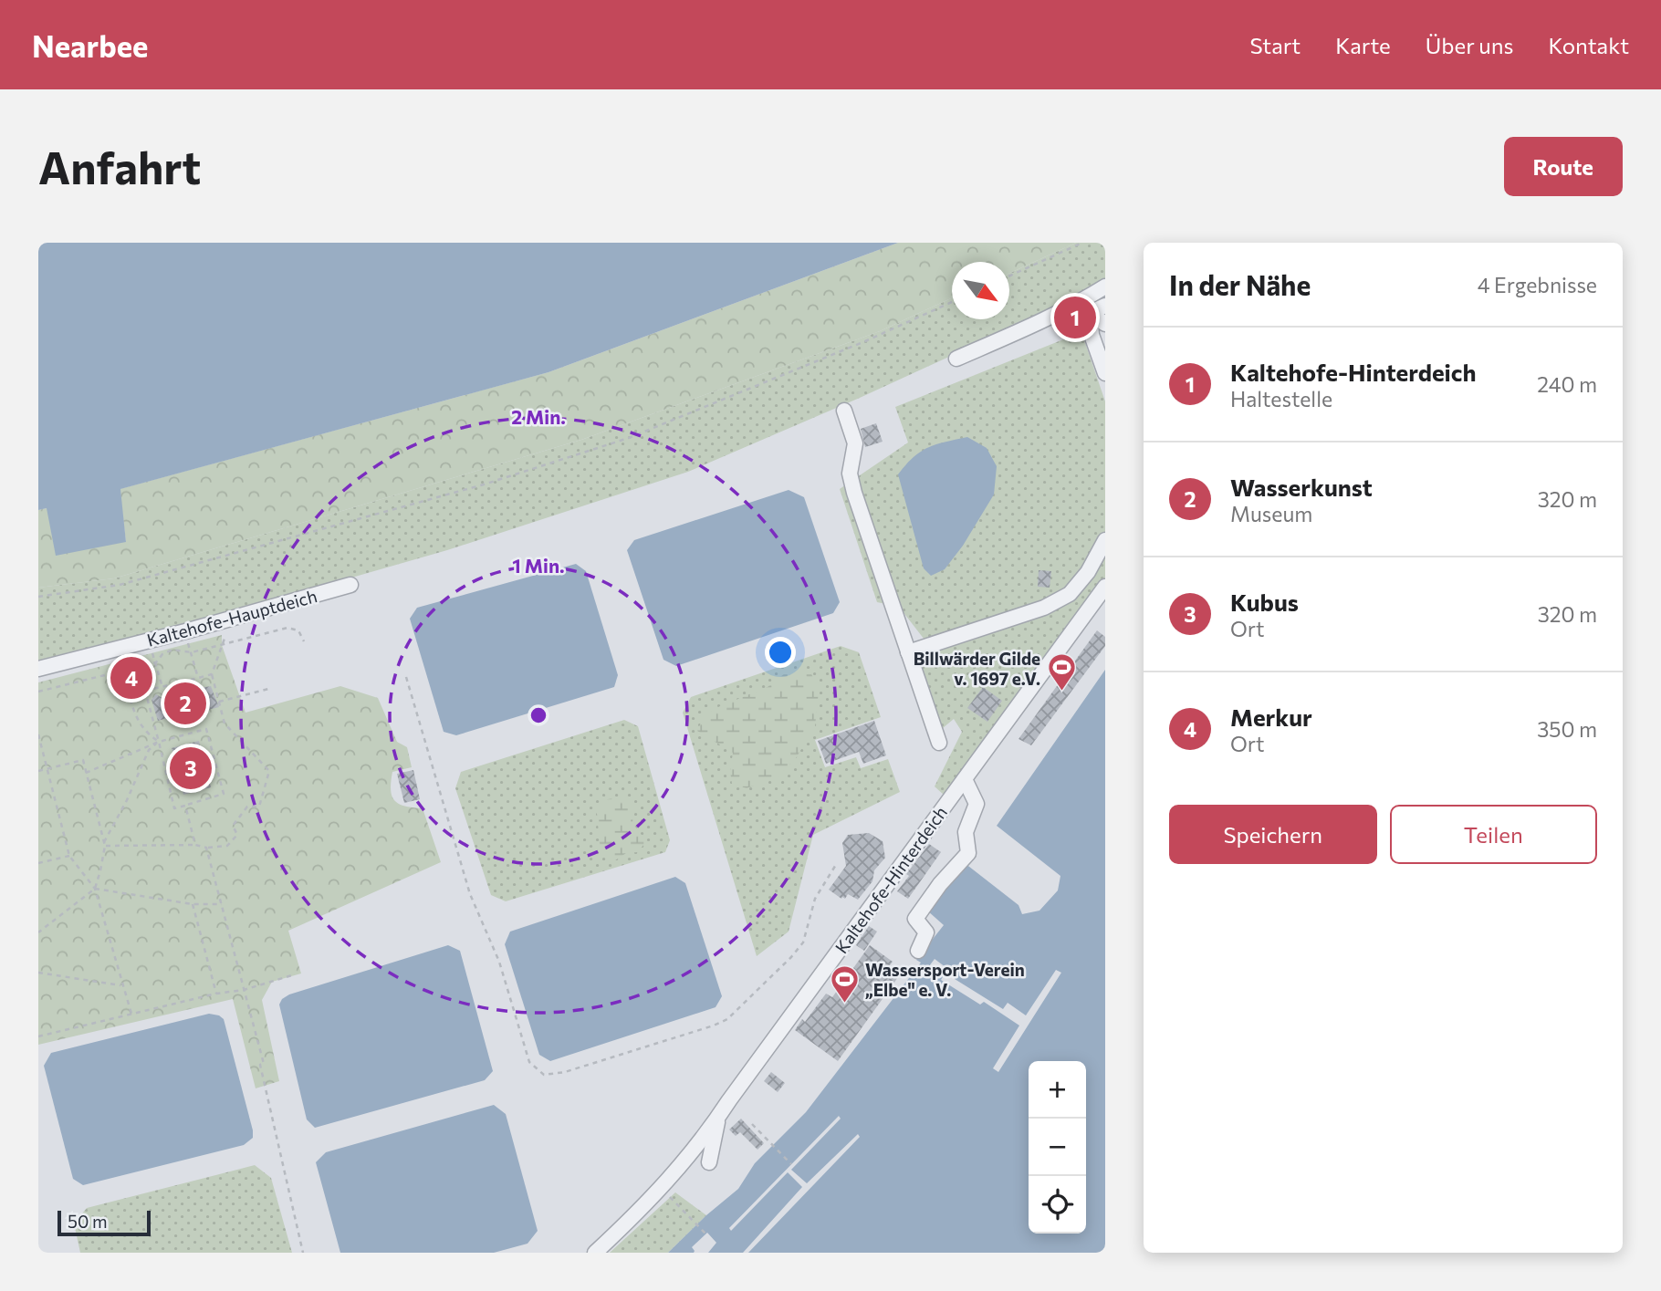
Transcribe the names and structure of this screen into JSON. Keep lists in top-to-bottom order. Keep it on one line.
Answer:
{"streets":{"street":["Kaltehofe-Hauptdeich","Kaltehofe-Hinterdeich"]},"places":{"sports":["Billwärder Gilde v. 1697 e.V.","Wassersport-Verein „Elbe\" e. V."]},"scale_bar":"50 m","north":"bottom right","page":{"header":"Nearbee","nav":["Start","Karte","Über uns","Kontakt"],"buttons":["Route",["Speichern","Teilen"]],"title":"Anfahrt","heading":["In der Nähe","4 Ergebnisse"],"pins":["1","4","2","3"],"list":[{"mark":"1","name":"Kaltehofe-Hinterdeich","note":"Haltestelle","value":"240 m"},{"mark":"2","name":"Wasserkunst","note":"Museum","value":"320 m"},{"mark":"3","name":"Kubus","note":"Ort","value":"320 m"},{"mark":"4","name":"Merkur","note":"Ort","value":"350 m"}],"map_buttons":["+","−"],"scale":"50 m"},"rings":["2 Min.","1 Min."]}
